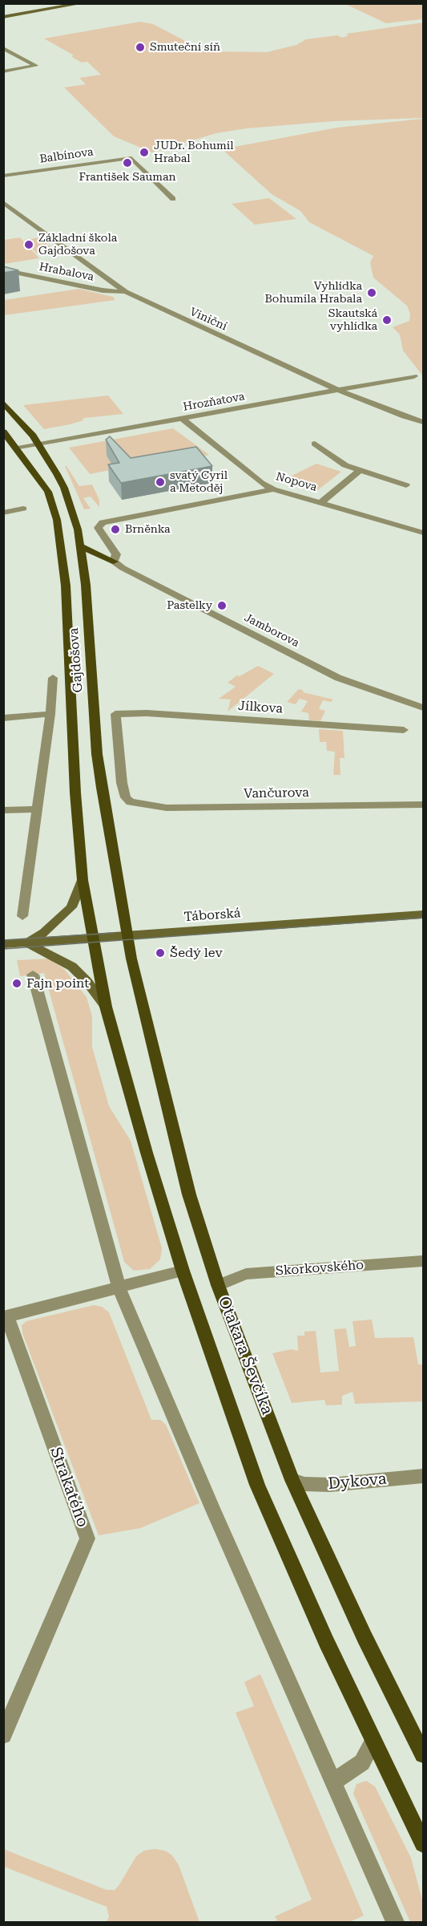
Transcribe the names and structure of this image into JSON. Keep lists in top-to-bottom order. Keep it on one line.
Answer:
{"streets":{"main road":["Gajdošova","Otakara Ševčíka"],"street":["Balbínova","Hrabalova","Viniční","Hrozňatova","Nopova","Jamborova","Jílkova","Vančurova","Táborská","Skorkovského","Dykova","Strakatého"]},"crossings":[["Hrabalova","Viniční"],["Viniční","Hrozňatova"],["Hrozňatova","Nopova"],["Hrozňatova","Gajdošova"],["Gajdošova","Táborská"],["Gajdošova","Otakara Ševčíka"],["Jílkova","Vančurova"],["Táborská","Otakara Ševčíka"],["Skorkovského","Otakara Ševčíka"],["Otakara Ševčíka","Dykova"]],"places":["Smuteční síň","JUDr. Bohumil Hrabal","František Sauman","Základní škola Gajdošova","Vyhlídka Bohumila Hrabala","Skautská vyhlídka","svatý Cyril a Metoděj","Brněnka","Pastelky","Šedý lev","Fajn point"]}
